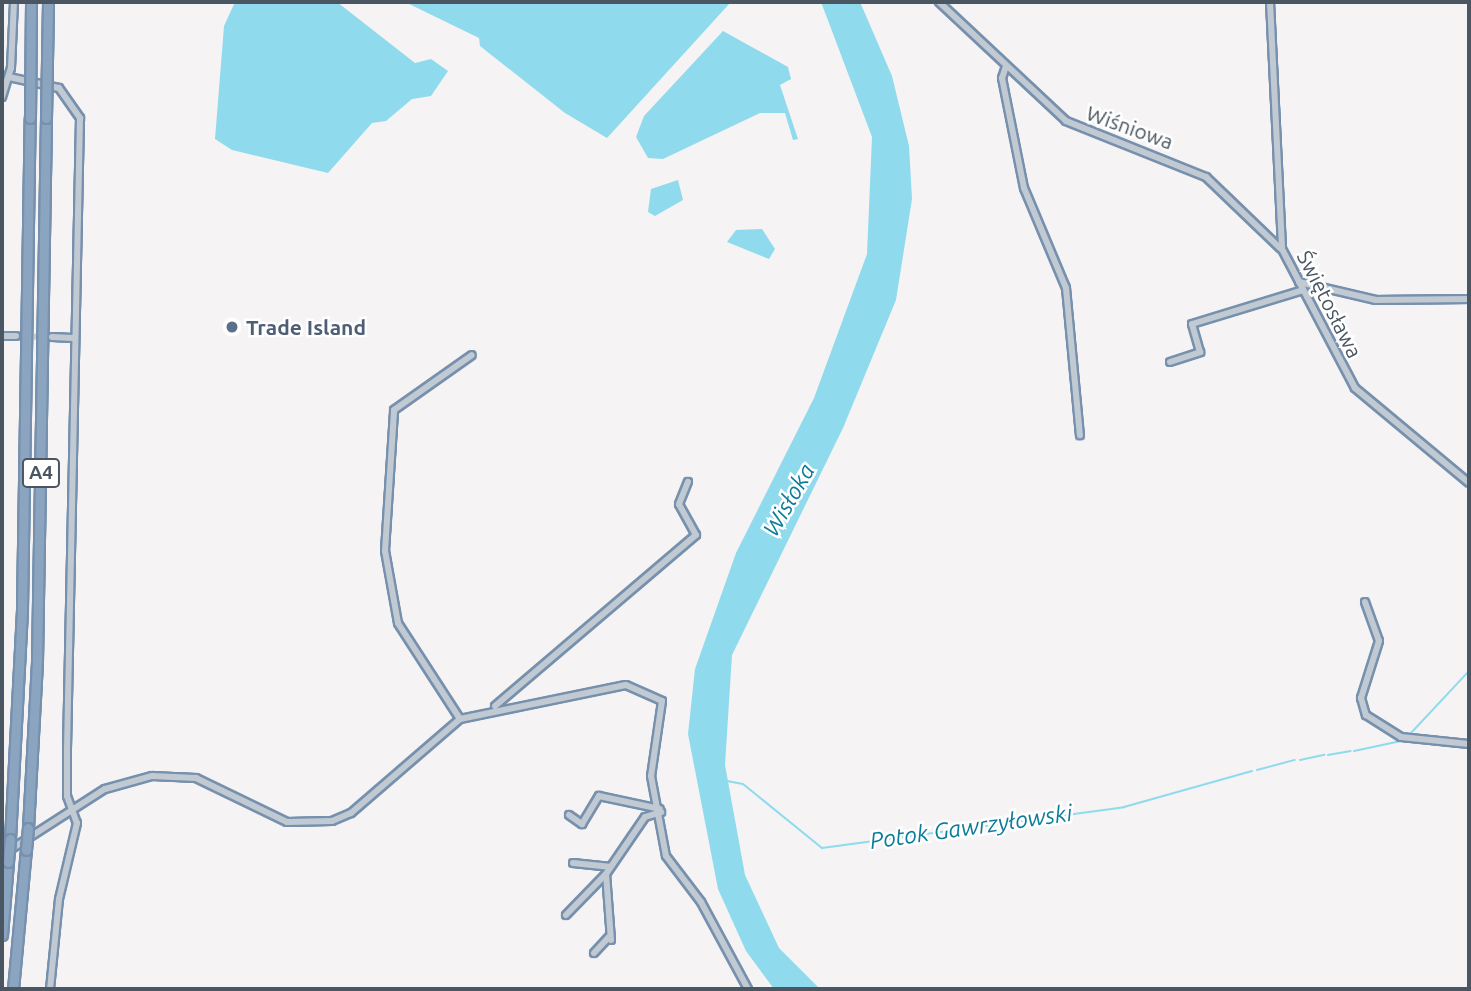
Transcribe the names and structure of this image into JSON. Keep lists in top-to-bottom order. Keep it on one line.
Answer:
{"streets":{"highway":["A4"],"street":["Wiśniowa","Świętosława"]},"crossings":[["Wiśniowa","Świętosława"]],"water":["Wisłoka","Potok Gawrzyłowski"],"places":["Trade Island"]}
